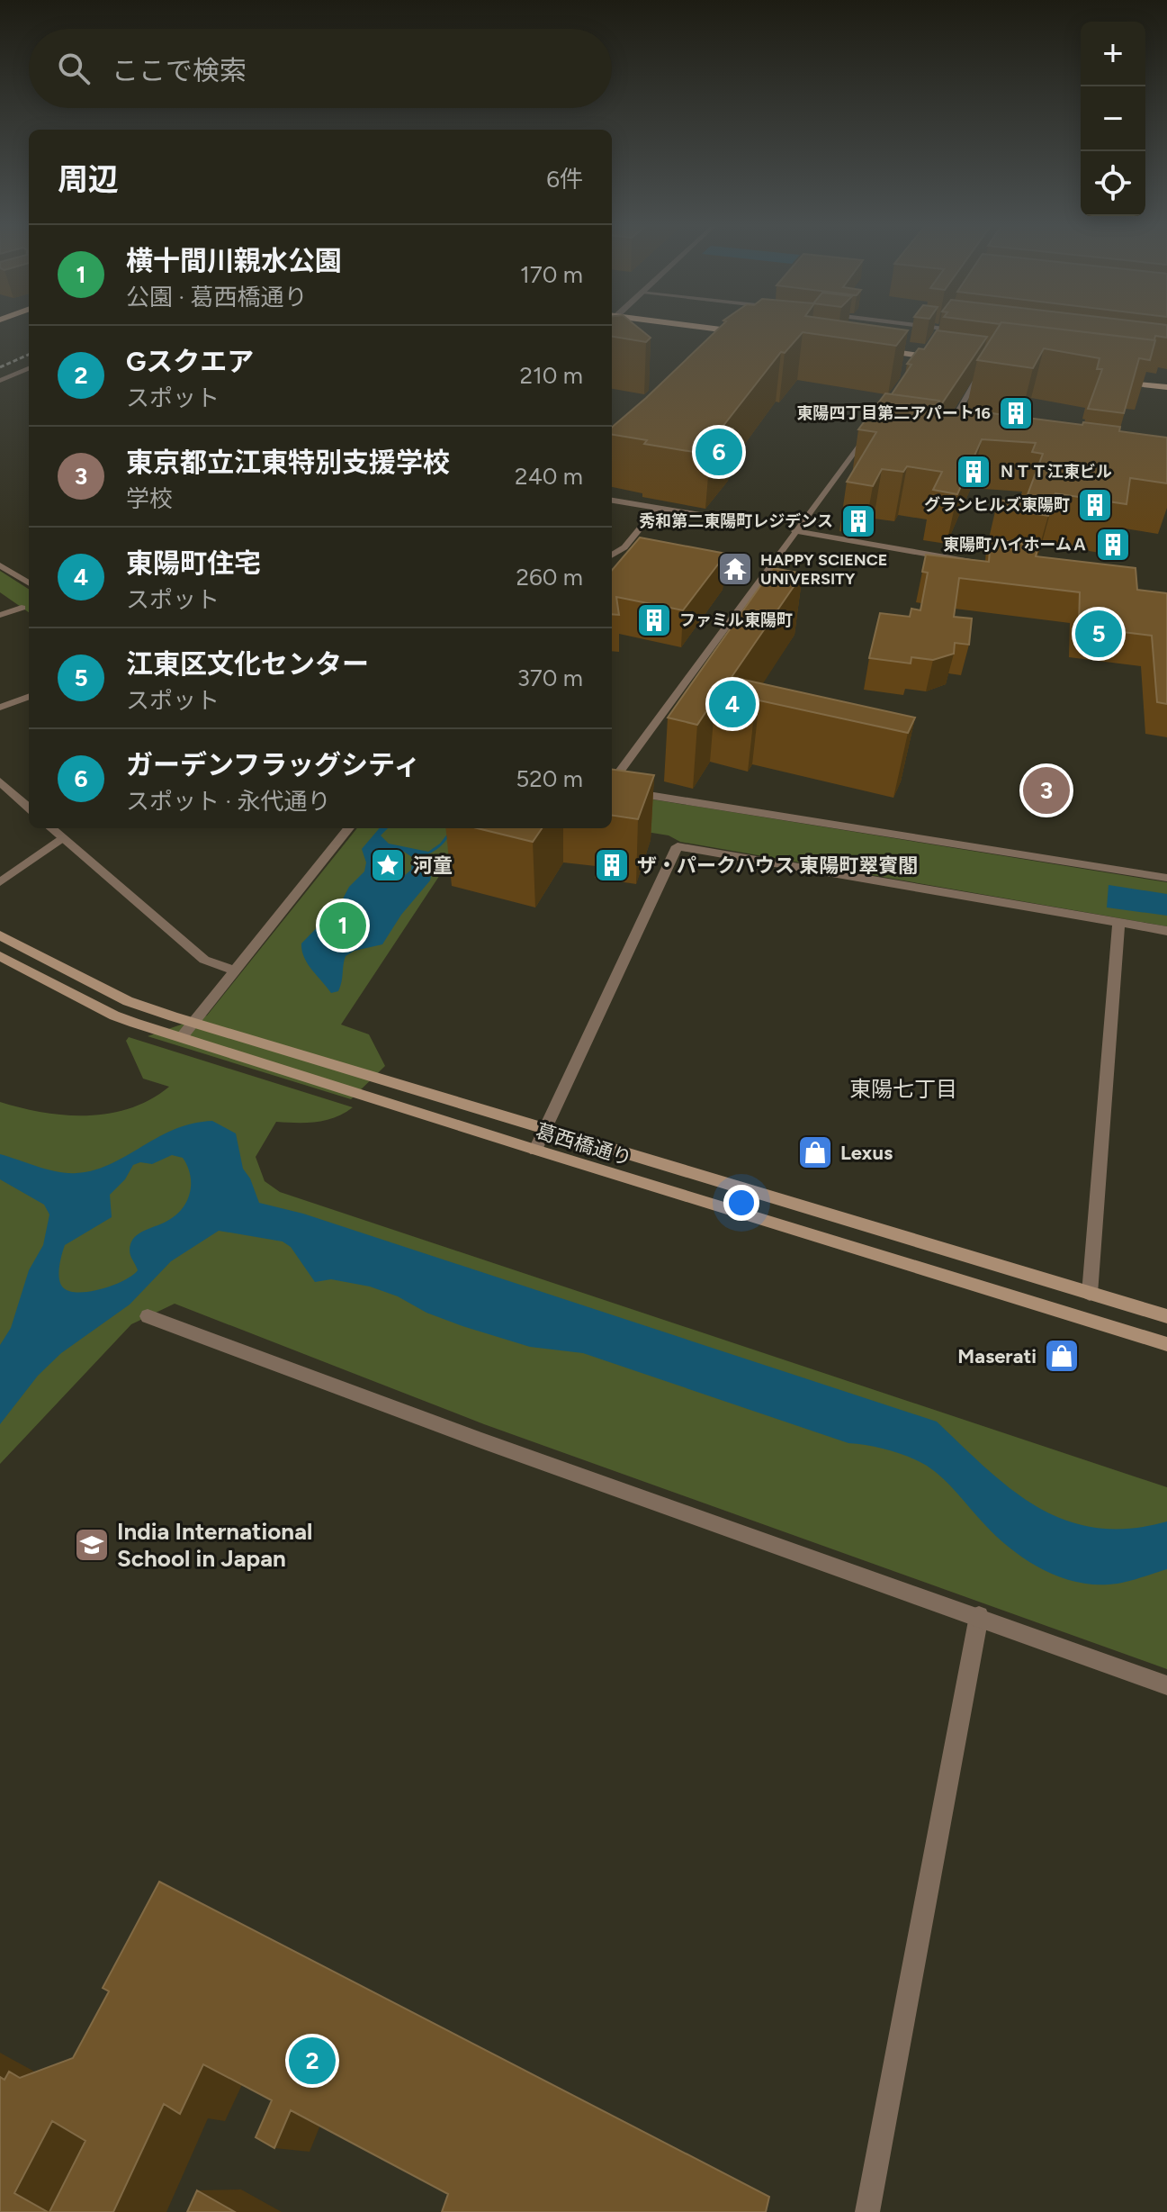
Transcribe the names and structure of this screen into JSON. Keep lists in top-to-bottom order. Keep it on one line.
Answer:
{"streets":{"main road":["葛西橋通り"]},"districts":["東陽七丁目"],"places":{"building":["東陽四丁目第二アパート16","ＮＴＴ江東ビル","グランヒルズ東陽町","秀和第二東陽町レジデンス","東陽町ハイホームＡ","ファミル東陽町","ザ・パークハウス 東陽町翠賓閣"],"temple":["HAPPY SCIENCE UNIVERSITY"],"place":["河童"],"shop":["Lexus","Maserati"],"school or university":["India International School in Japan"]},"page":{"map_buttons":["+","−"],"search":"ここで検索","heading":["周辺","6件"],"list":[{"mark":"1","name":"横十間川親水公園","note":"公園 · 葛西橋通り","value":"170 m"},{"mark":"2","name":"Gスクエア","note":"スポット","value":"210 m"},{"mark":"3","name":"東京都立江東特別支援学校","note":"学校","value":"240 m"},{"mark":"4","name":"東陽町住宅","note":"スポット","value":"260 m"},{"mark":"5","name":"江東区文化センター","note":"スポット","value":"370 m"},{"mark":"6","name":"ガーデンフラッグシティ","note":"スポット · 永代通り","value":"520 m"}],"pins":["6","5","4","3","1","2"]}}
